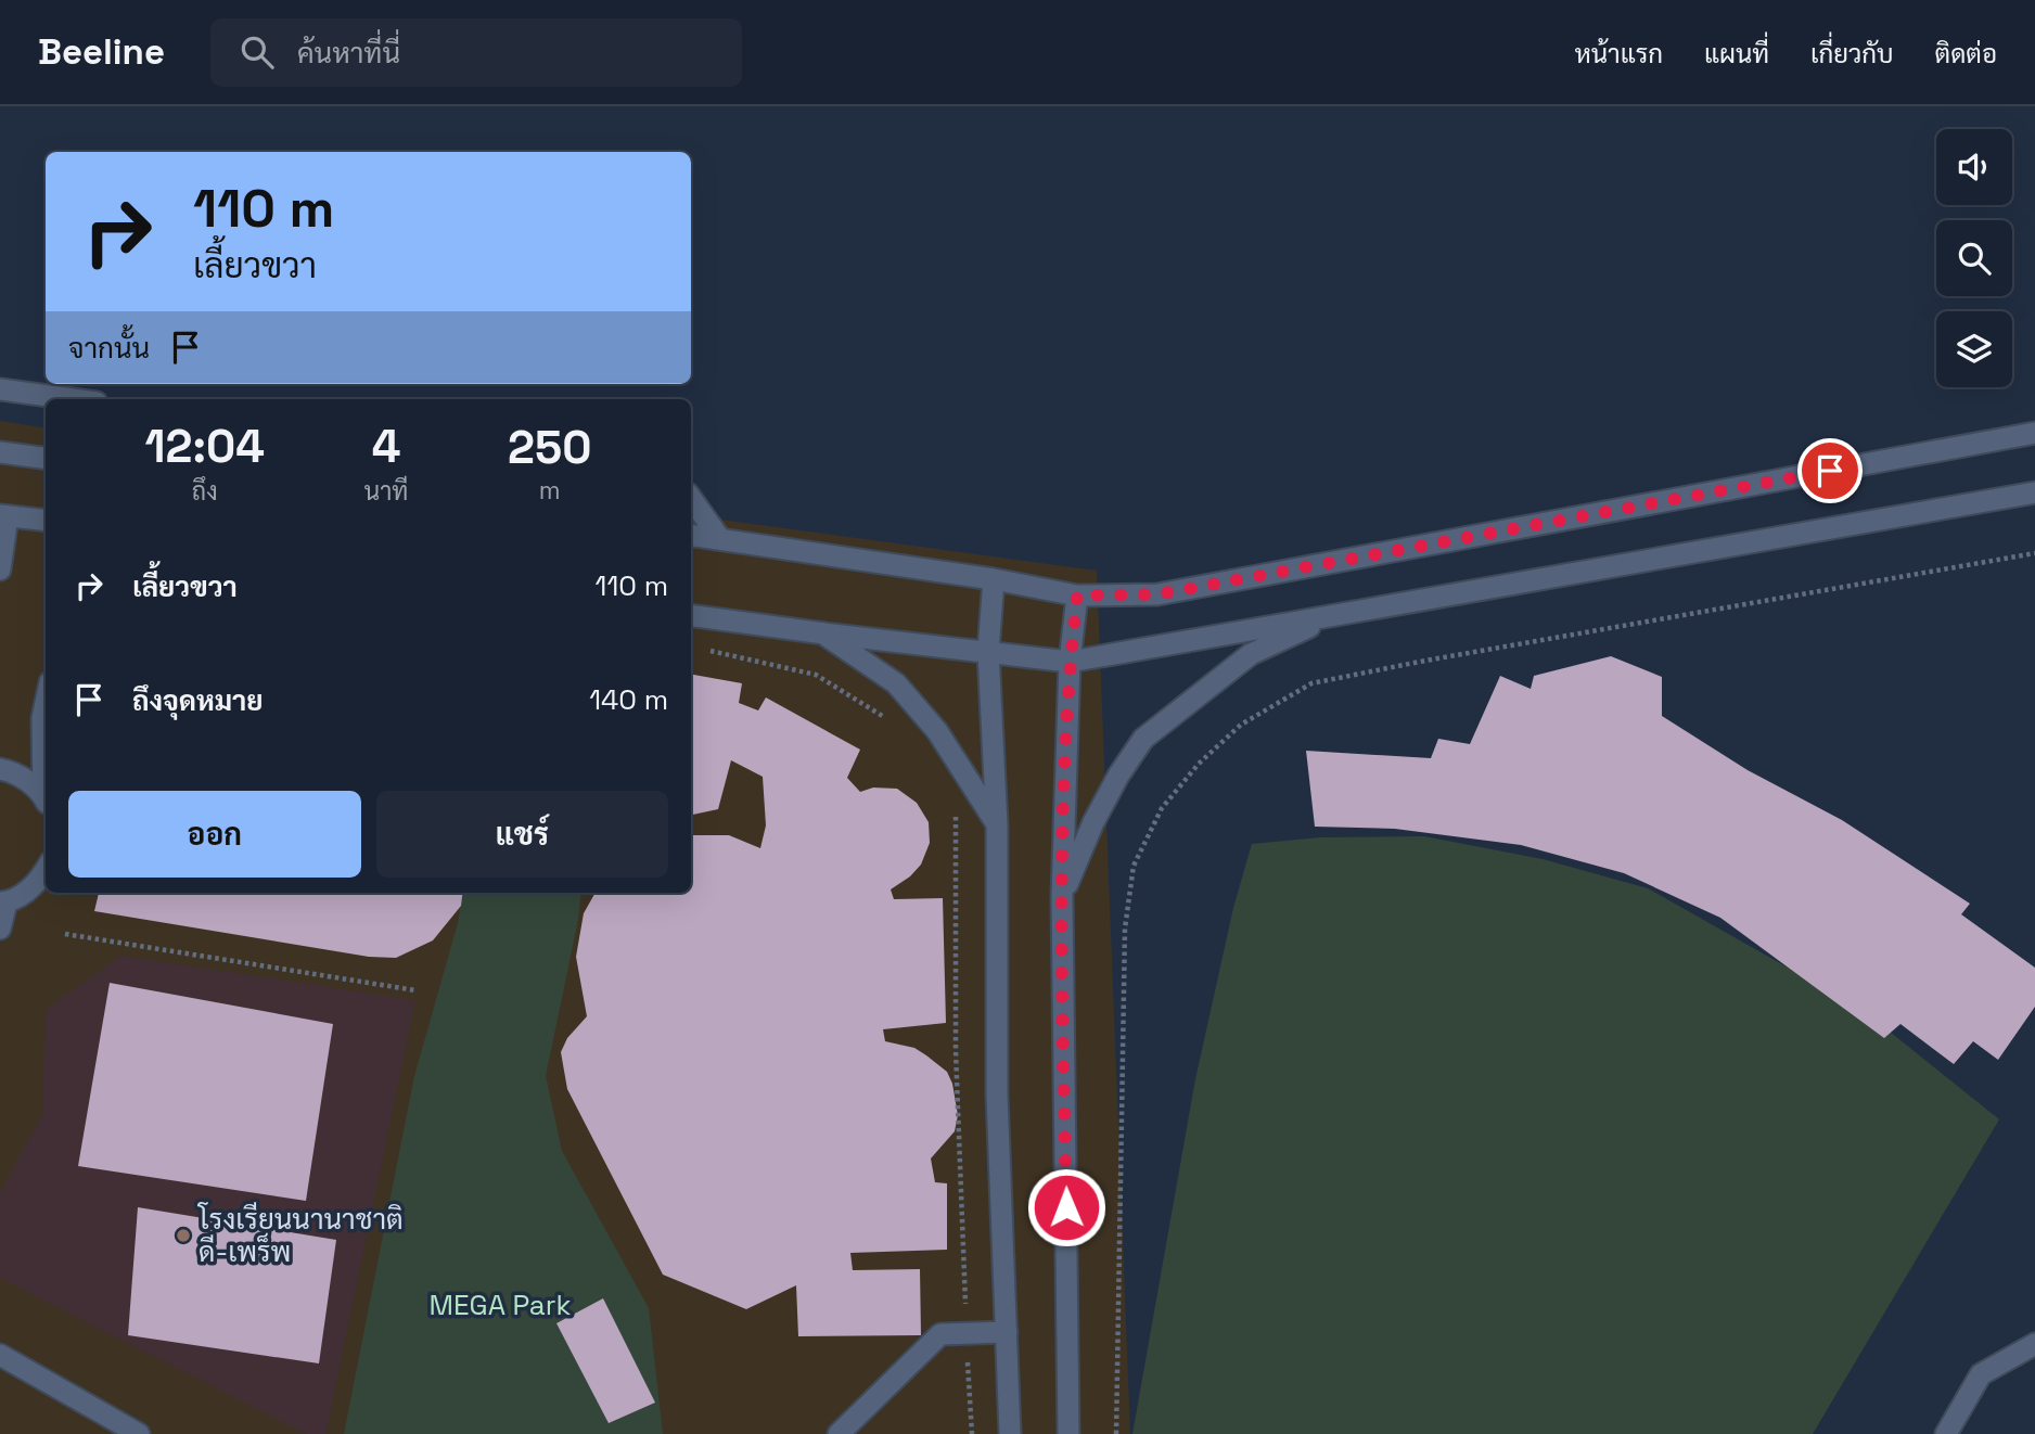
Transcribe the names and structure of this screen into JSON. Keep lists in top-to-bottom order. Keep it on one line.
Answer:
{"parks":["MEGA Park"],"places":["โรงเรียนนานาชาติ ดี-เพร็พ"],"page":{"header":"Beeline","search":"ค้นหาที่นี่","nav":["หน้าแรก","แผนที่","เกี่ยวกับ","ติดต่อ"],"turn":["110 m","เลี้ยวขวา"],"then":"จากนั้น","eta":["12:04","ถึง","4","นาที","250","m"],"list":[{"name":"เลี้ยวขวา","value":"110 m"},{"name":"ถึงจุดหมาย","value":"140 m"}],"buttons":["ออก","แชร์"]}}
